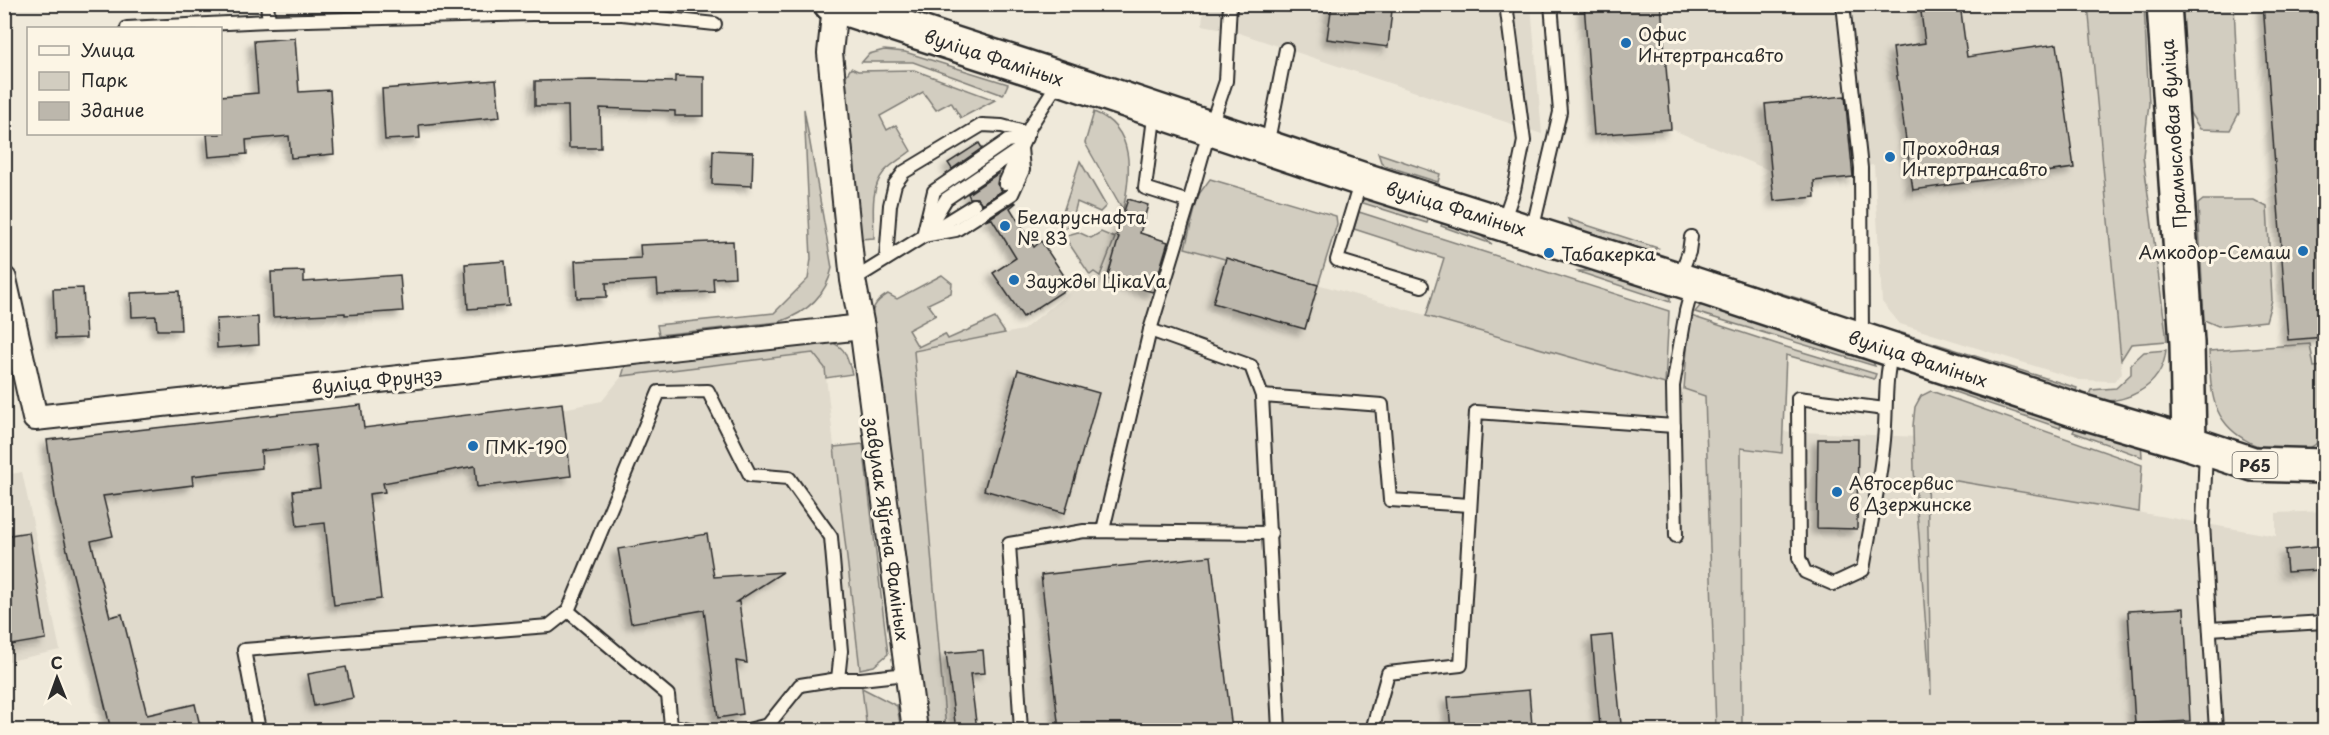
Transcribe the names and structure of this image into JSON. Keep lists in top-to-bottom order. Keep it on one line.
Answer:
{"streets":{"main road":["вуліца Фаміных","Прамысловая вуліца","Р65"],"street":["вуліца Фрунзэ","завулак Яўгена Фаміных"]},"crossings":[["вуліца Фаміных","Прамысловая вуліца"],["вуліца Фаміных","завулак Яўгена Фаміных"],["вуліца Фрунзэ","завулак Яўгена Фаміных"]],"places":["Офис Интертрансавто","Проходная Интертрансавто","Беларуснафта № 83","Амкодор-Семаш","Табакерка","Заужды ЦікаVа","ПМК-190","Автосервис в Дзержинске"],"legend":["Улица","Парк","Здание"],"north":"top"}
